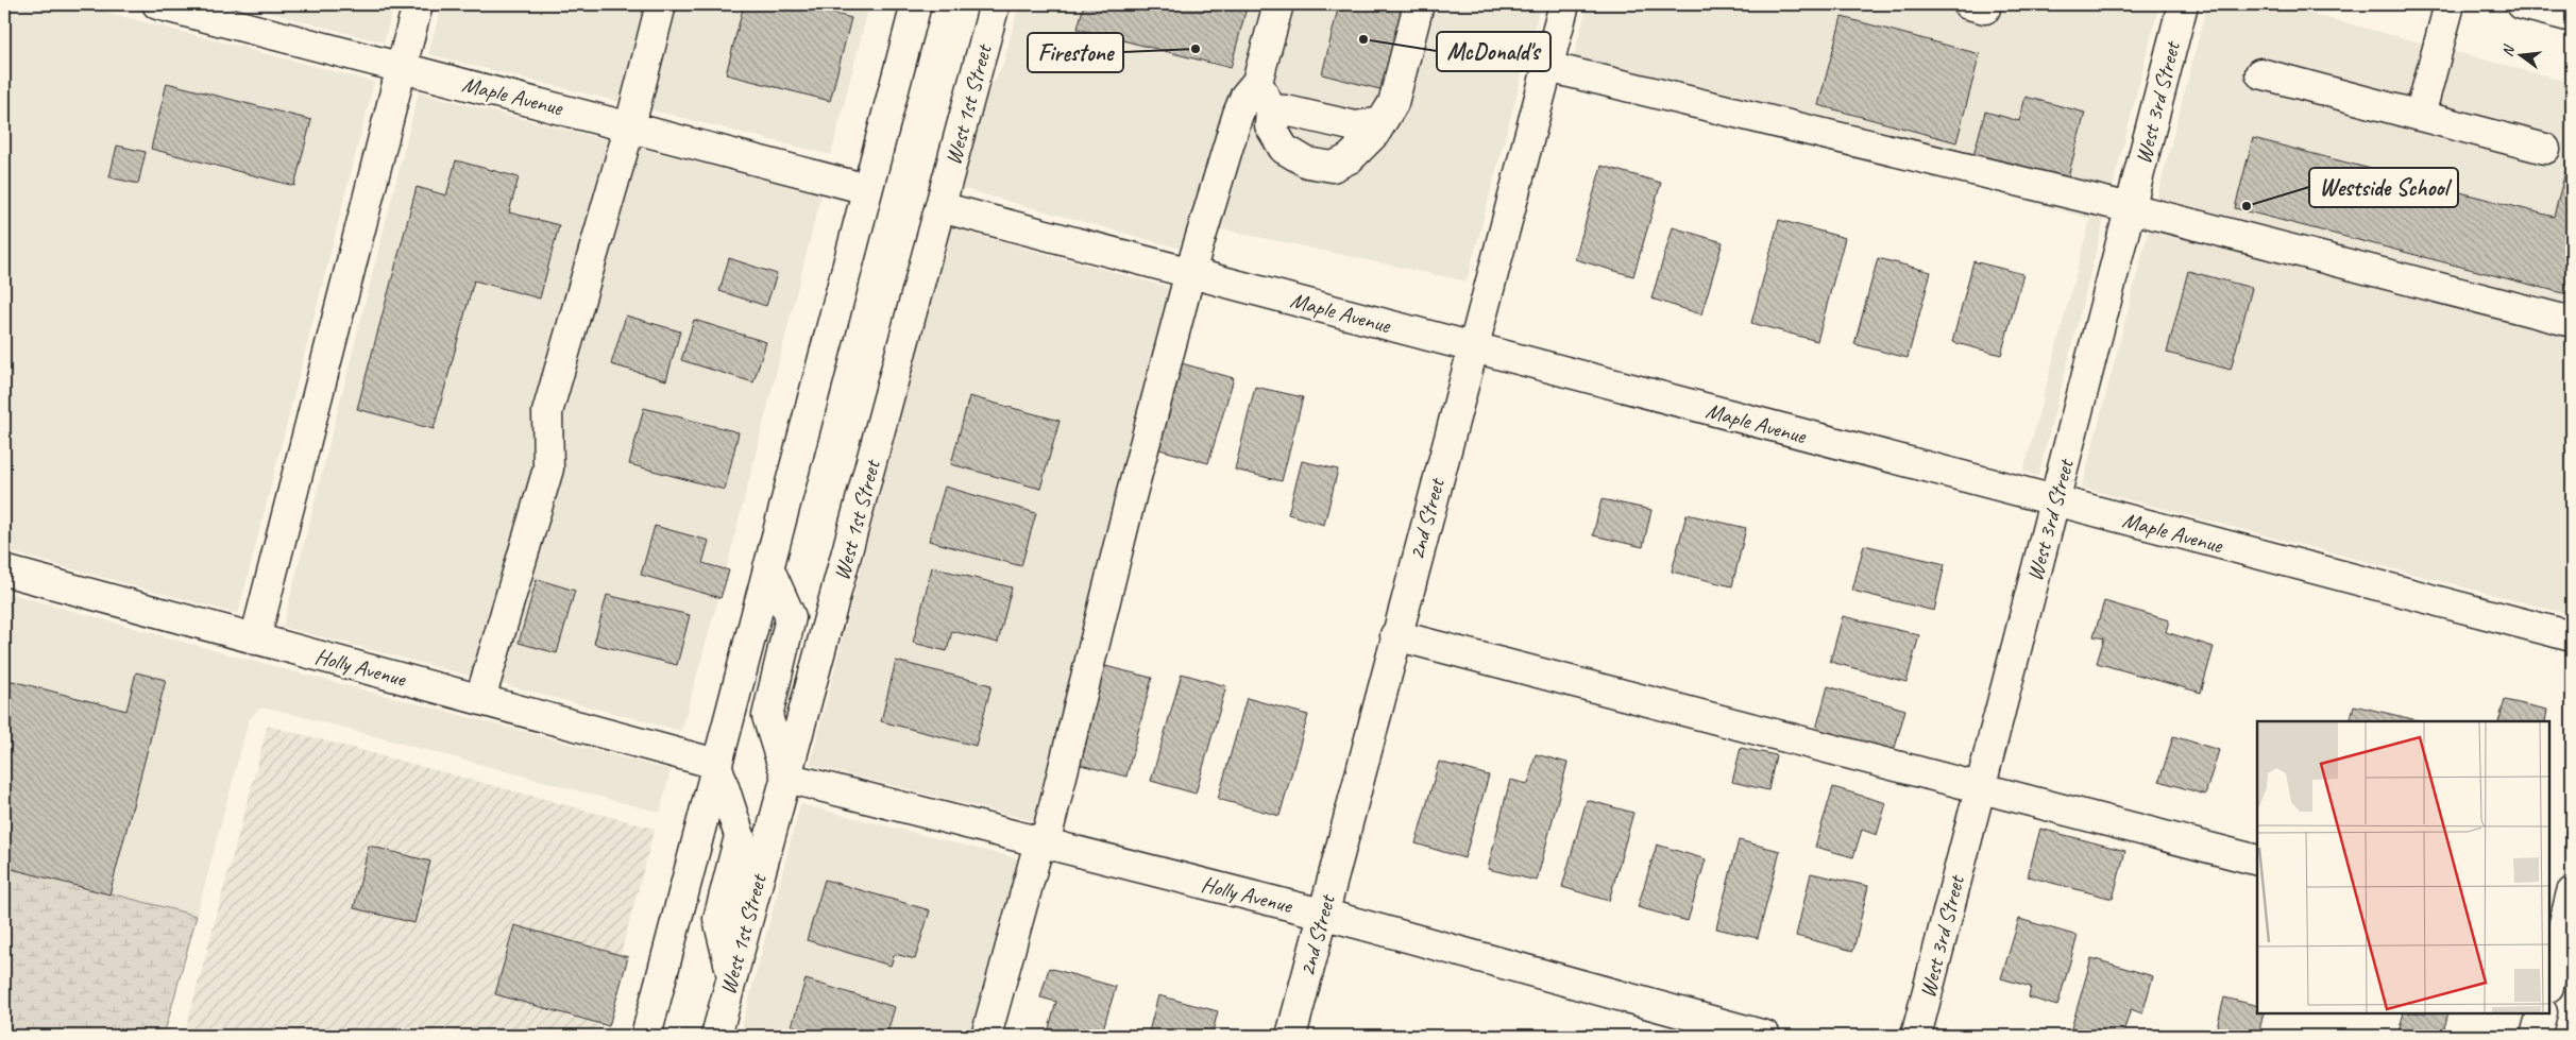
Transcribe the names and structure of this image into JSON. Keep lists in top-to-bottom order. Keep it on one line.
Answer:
{"streets":{"street":["Maple Avenue","West 3rd Street","West 1st Street","2nd Street","Holly Avenue"]},"crossings":[["Maple Avenue","West 3rd Street"],["Maple Avenue","West 1st Street"],["Maple Avenue","2nd Street"],["West 1st Street","Holly Avenue"],["2nd Street","Holly Avenue"]],"places":["McDonald's","Firestone","Westside School"],"north":"left"}
